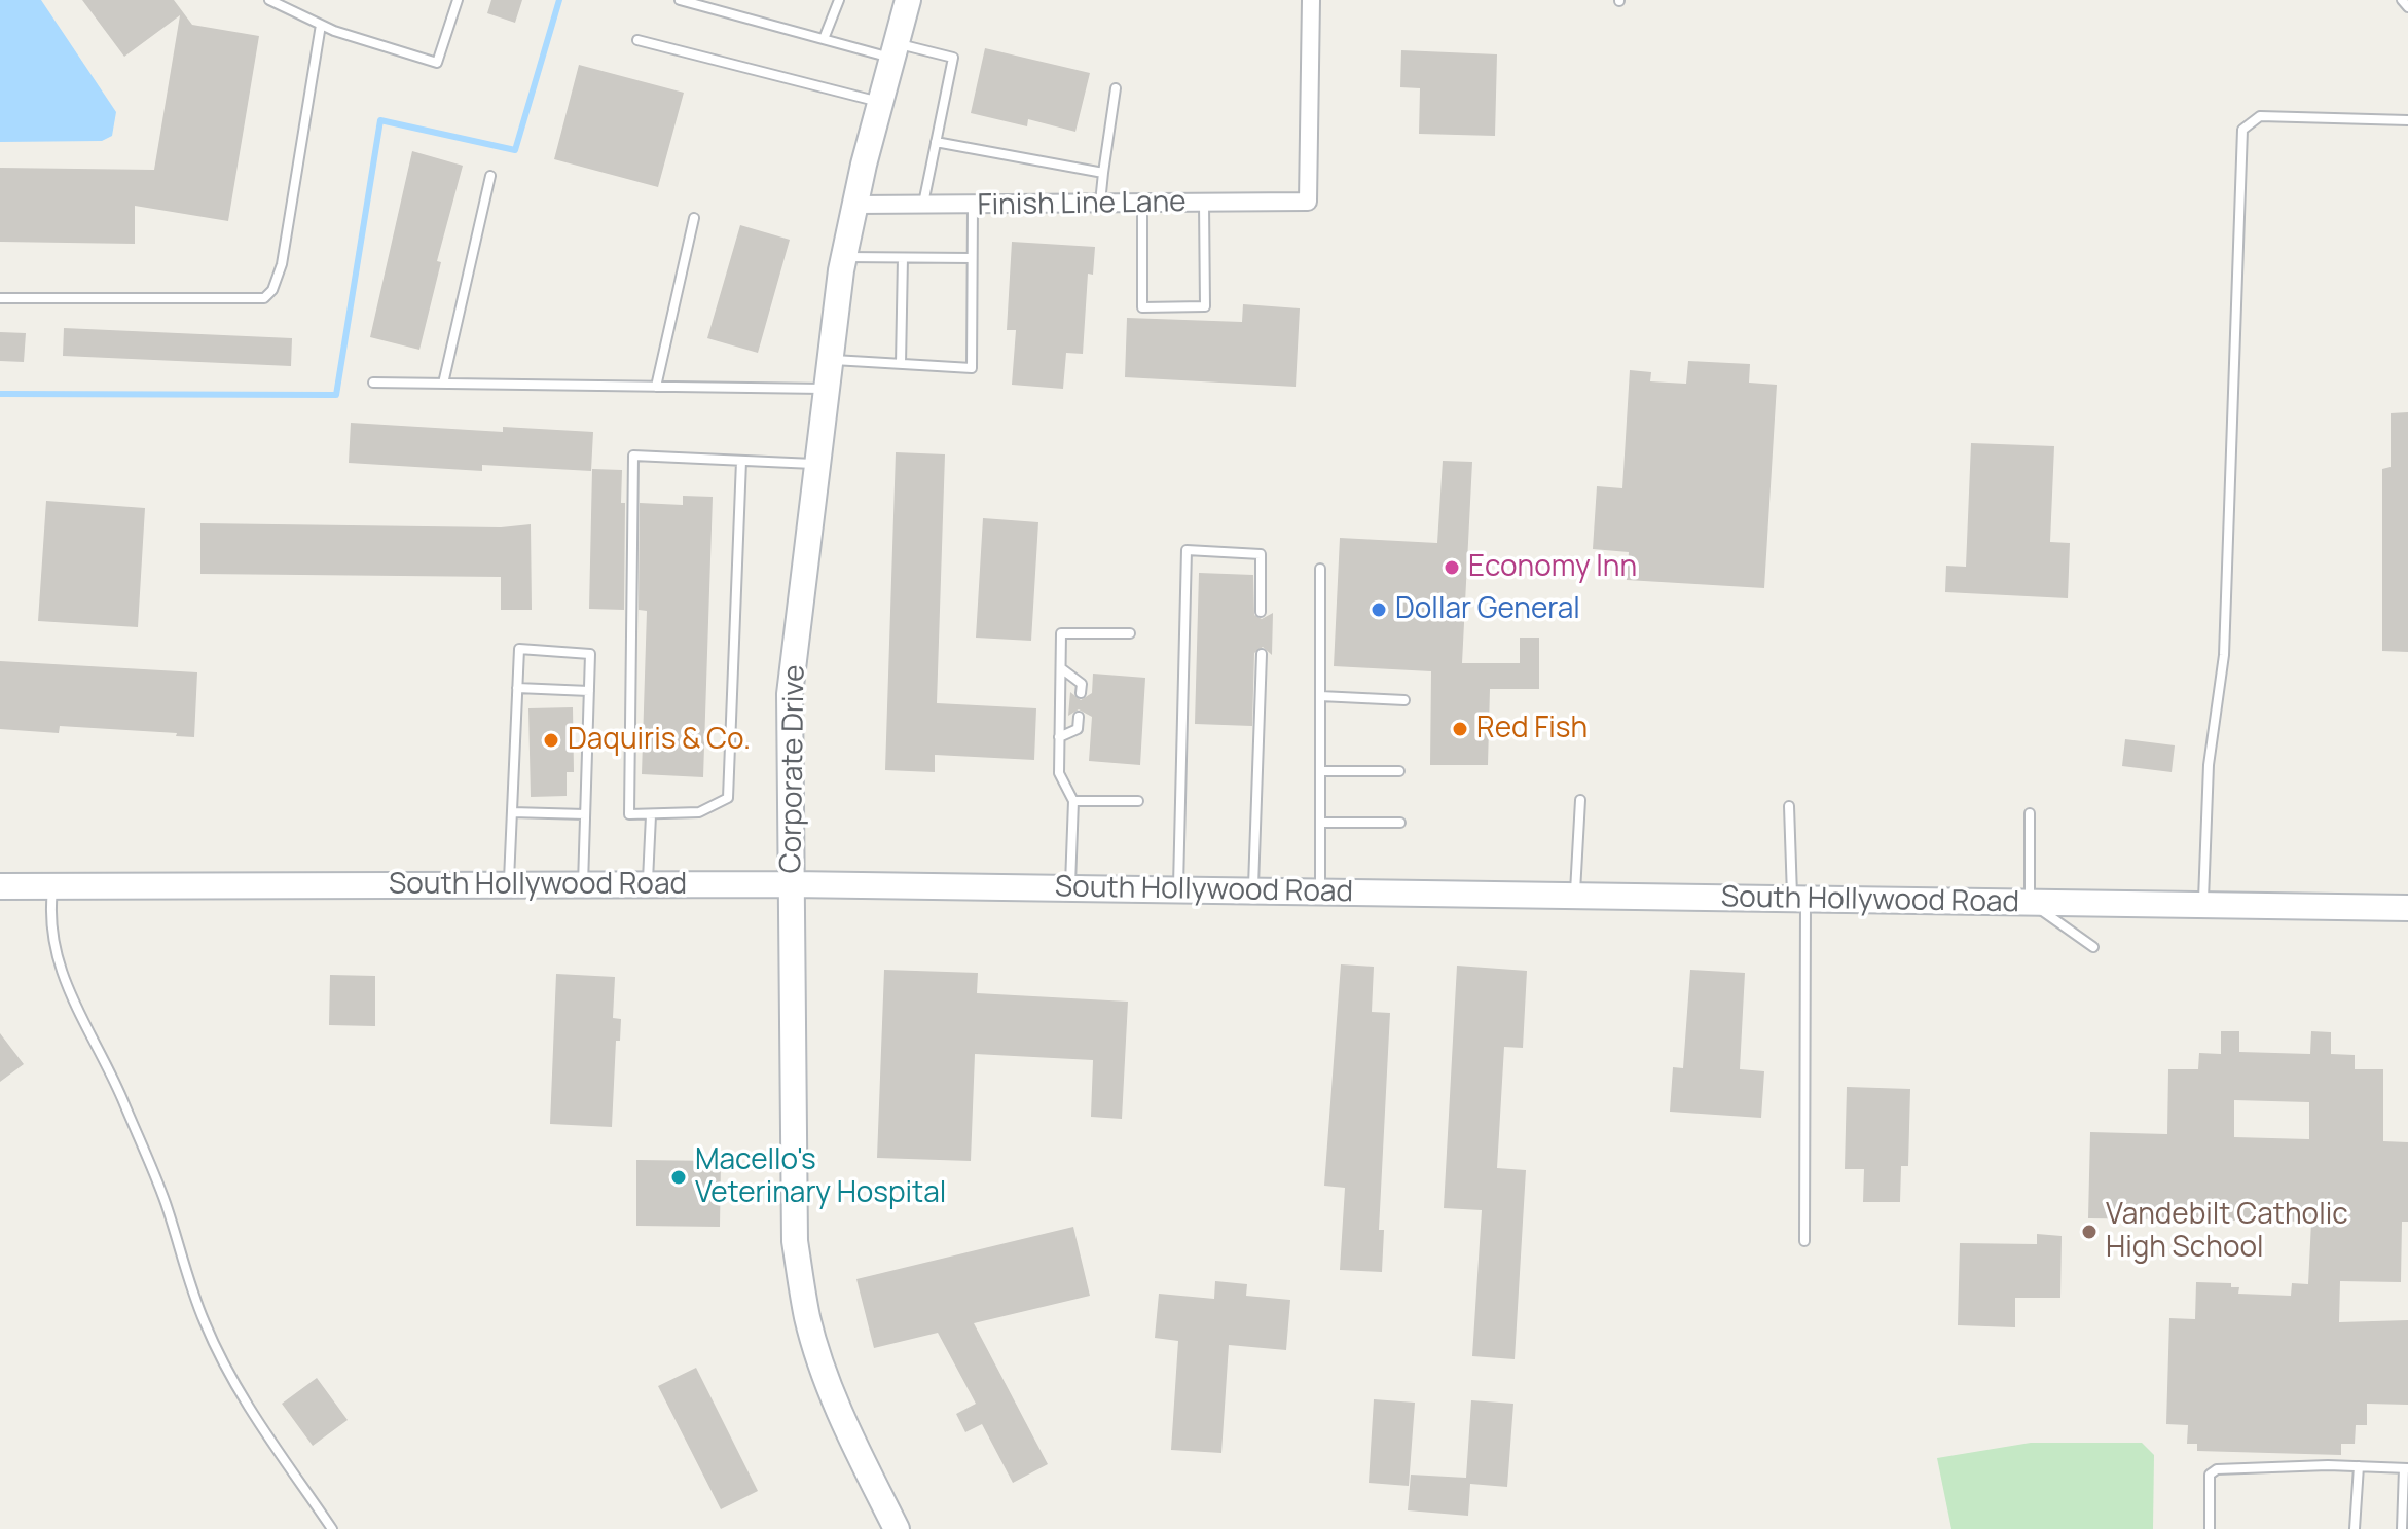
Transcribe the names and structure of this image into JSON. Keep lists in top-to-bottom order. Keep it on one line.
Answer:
{"streets":{"main road":["Corporate Drive","South Hollywood Road"],"street":["Finish Line Lane"]},"crossings":[["Finish Line Lane","Corporate Drive"],["Corporate Drive","South Hollywood Road"]],"places":["Economy Inn","Dollar General","Red Fish","Daquiris & Co.","Macello's Veterinary Hospital","Vandebilt Catholic High School"]}
